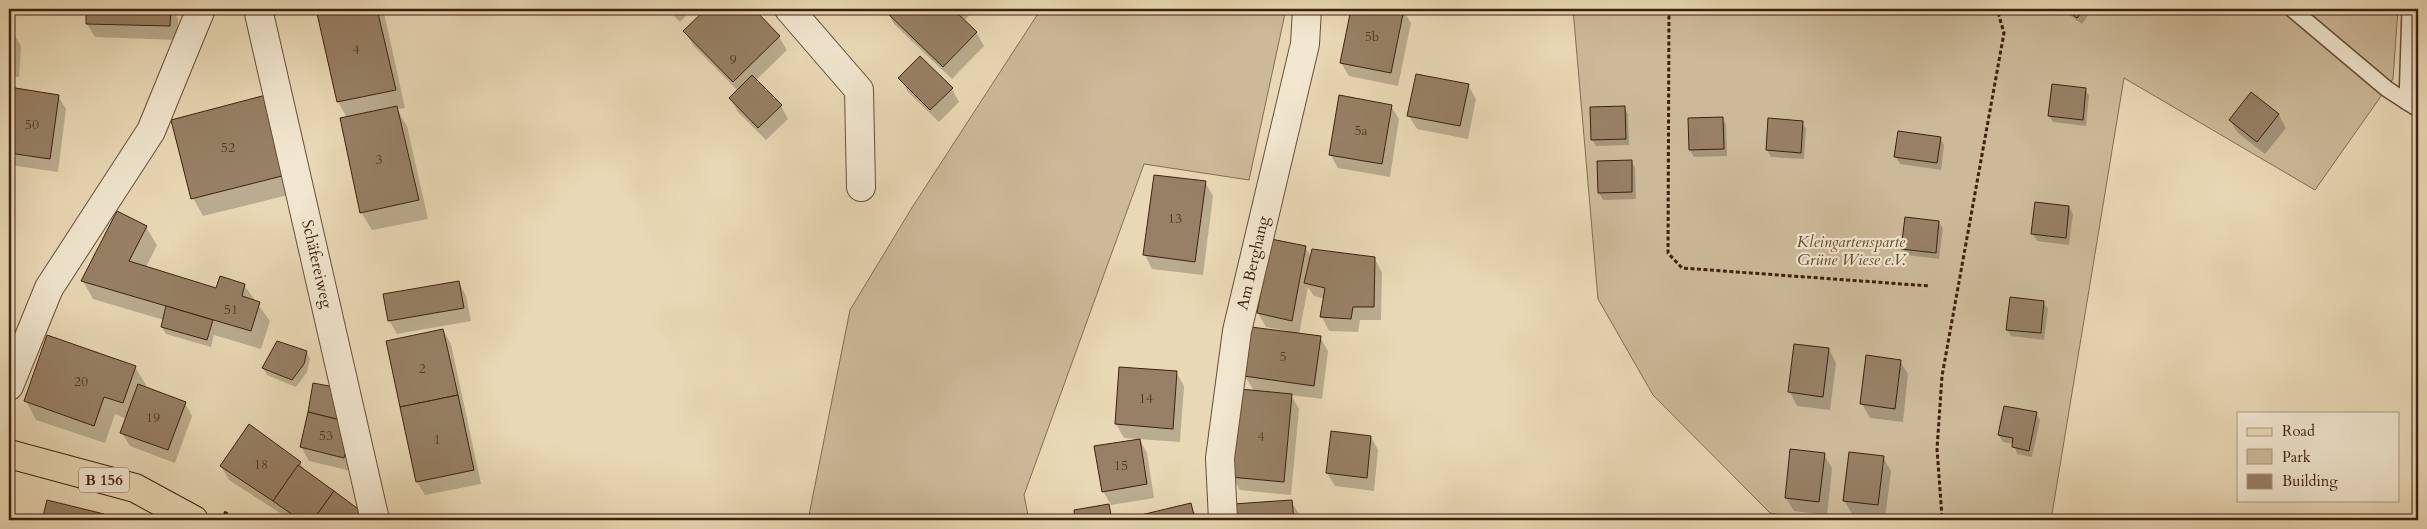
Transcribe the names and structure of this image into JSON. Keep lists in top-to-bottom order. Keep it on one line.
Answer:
{"streets":{"main road":["B 156"],"street":["Am Berghang","Schäfereiweg"]},"parks":["Kleingartensparte Grüne Wiese e.V."],"house_numbers":["5b","4","9","50","5a","52","3","13","51","5","2","20","14","19","53","4","1","18","15"],"legend":["Road","Park","Building"]}
